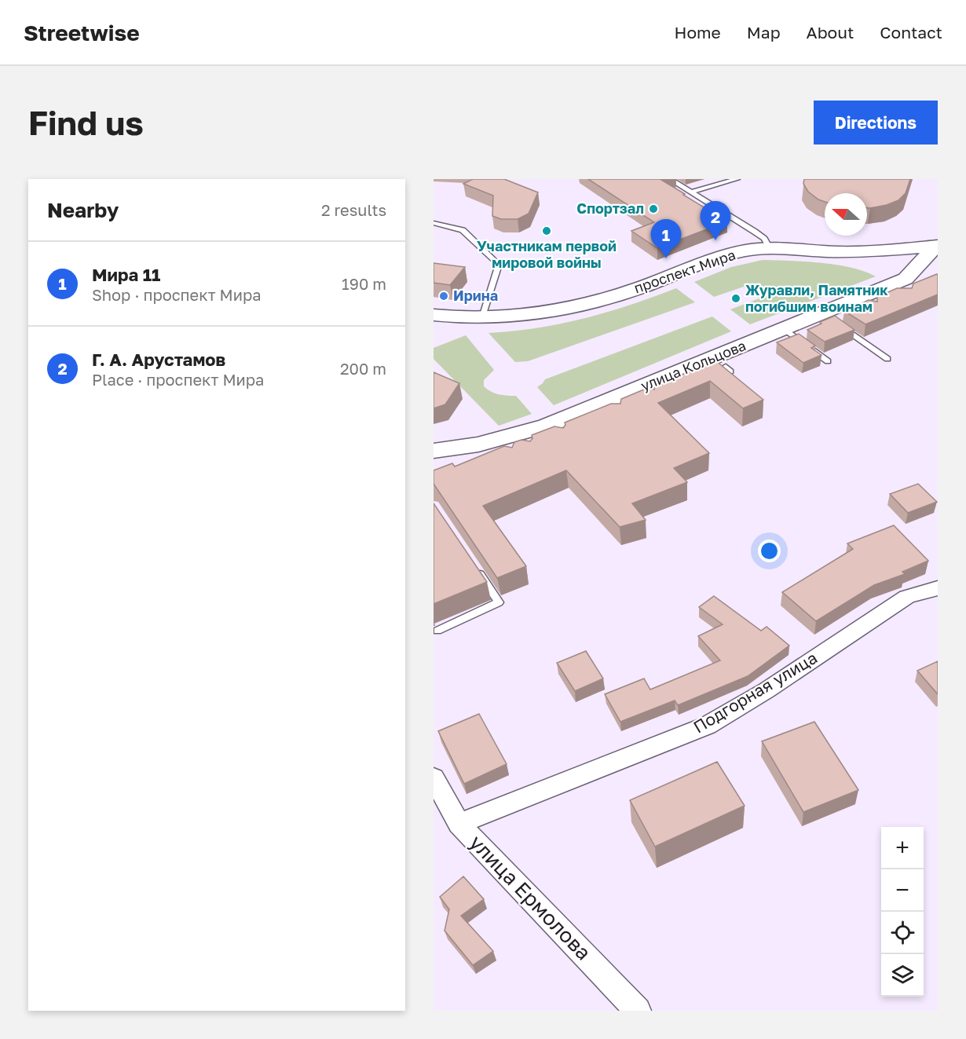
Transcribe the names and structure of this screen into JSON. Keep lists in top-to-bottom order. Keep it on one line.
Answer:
{"streets":{"street":["проспект Мира","улица Кольцова","Подгорная улица","улица Ермолова"]},"crossings":[["проспект Мира","улица Кольцова"],["Подгорная улица","улица Ермолова"]],"places":["Спортзал","Участникам первой мировой войны","Ирина","Журавли, Памятник погибшим воинам"],"north":"left","page":{"header":"Streetwise","nav":["Home","Map","About","Contact"],"buttons":"Directions","title":"Find us","heading":["Nearby","2 results"],"pins":["2","1"],"list":[{"mark":"1","name":"Мира 11","note":"Shop · проспект Мира","value":"190 m"},{"mark":"2","name":"Г. А. Арустамов","note":"Place · проспект Мира","value":"200 m"}],"map_buttons":["+","−"]}}
